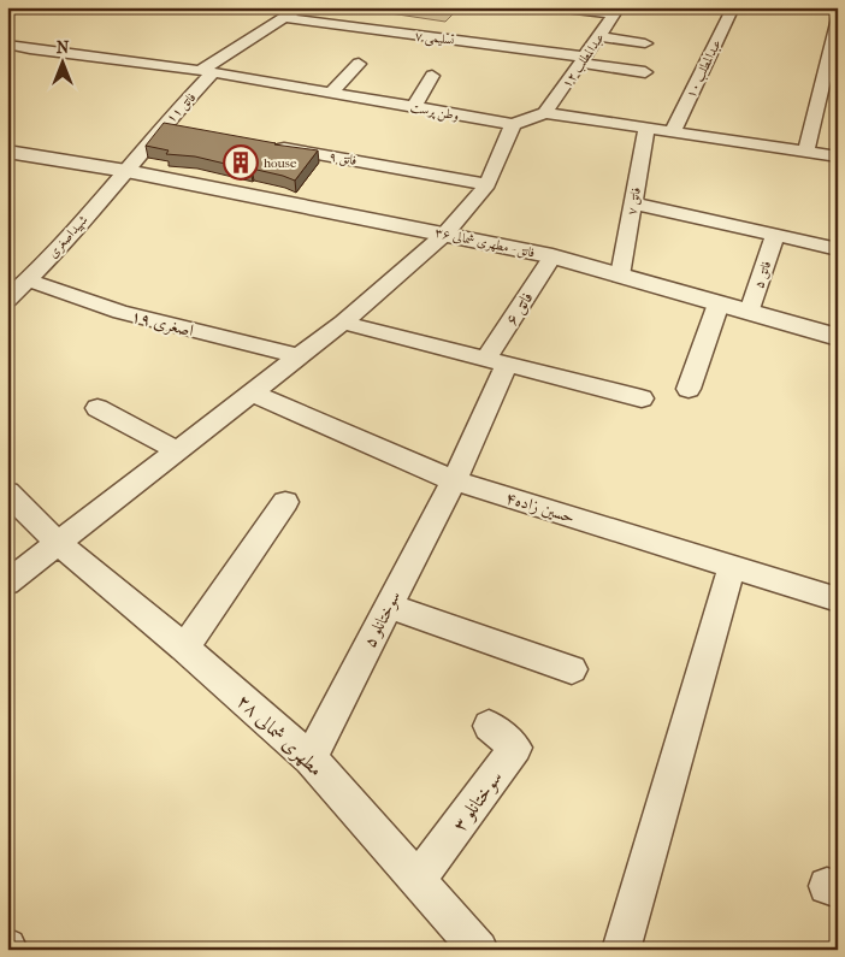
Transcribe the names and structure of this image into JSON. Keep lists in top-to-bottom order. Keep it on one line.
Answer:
{"streets":{"street":["تسلیمی ۷","عبدالمطلب ۱۲","عبدالمطلب ۱۰","فاتق ۱۱","وطن پرست","فاتق ۹","فاتق ۷","شهیداصغری","فاتق - مطهری شمالی ۳۶","فاتق ۵","فاتق ۶","اصغری ۱۹","حسین زاده۴","سوختانلو ۵","مطهری شمالی ۲۸","سوختانلو ۳"]},"crossings":[["تسلیمی ۷","عبدالمطلب ۱۲"],["تسلیمی ۷","فاتق ۱۱"],["عبدالمطلب ۱۲","وطن پرست"],["عبدالمطلب ۱۰","وطن پرست"],["فاتق ۱۱","وطن پرست"],["فاتق ۱۱","شهیداصغری"],["فاتق ۱۱","فاتق - مطهری شمالی ۳۶"],["وطن پرست","فاتق ۷"],["فاتق ۷","فاتق - مطهری شمالی ۳۶"],["شهیداصغری","فاتق - مطهری شمالی ۳۶"],["شهیداصغری","اصغری ۱۹"],["فاتق - مطهری شمالی ۳۶","فاتق ۵"],["فاتق - مطهری شمالی ۳۶","فاتق ۶"],["فاتق ۶","حسین زاده۴"],["فاتق ۶","سوختانلو ۵"],["حسین زاده۴","سوختانلو ۵"],["سوختانلو ۵","مطهری شمالی ۲۸"],["مطهری شمالی ۲۸","سوختانلو ۳"]],"places":{"building":["house"]},"north":"top"}
